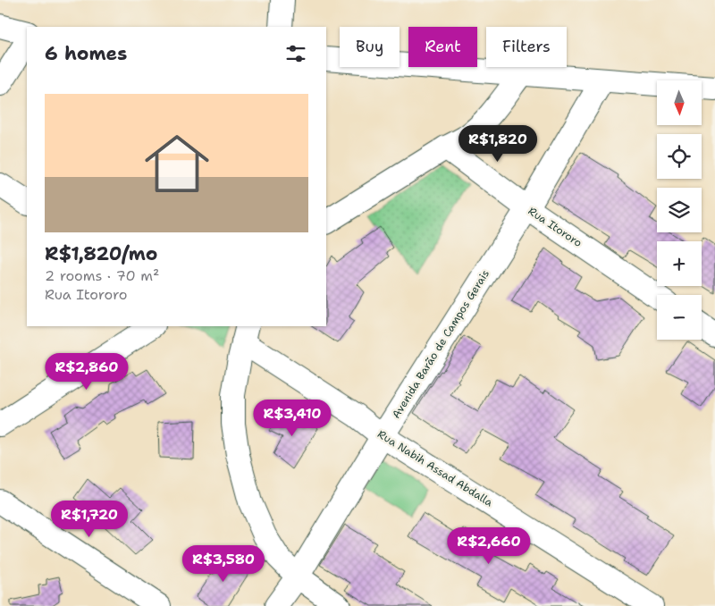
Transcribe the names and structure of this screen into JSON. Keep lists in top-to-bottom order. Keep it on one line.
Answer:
{"streets":{"street":["Rua Itororo","Avenida Barão de Campos Gerais","Rua Nabih Assad Abdalla"]},"crossings":[["Rua Itororo","Avenida Barão de Campos Gerais"],["Avenida Barão de Campos Gerais","Rua Nabih Assad Abdalla"]],"north":"bottom","page":{"chip":["Buy","Rent","Filters"],"heading":"6 homes","map_buttons":["+","−"],"list":[{"name":"R$1,820/mo","note":"2 rooms · 70 m² · Rua Itororo"}],"price":["R$1,820","R$2,860","R$3,410","R$1,720","R$2,660","R$3,580"]}}
